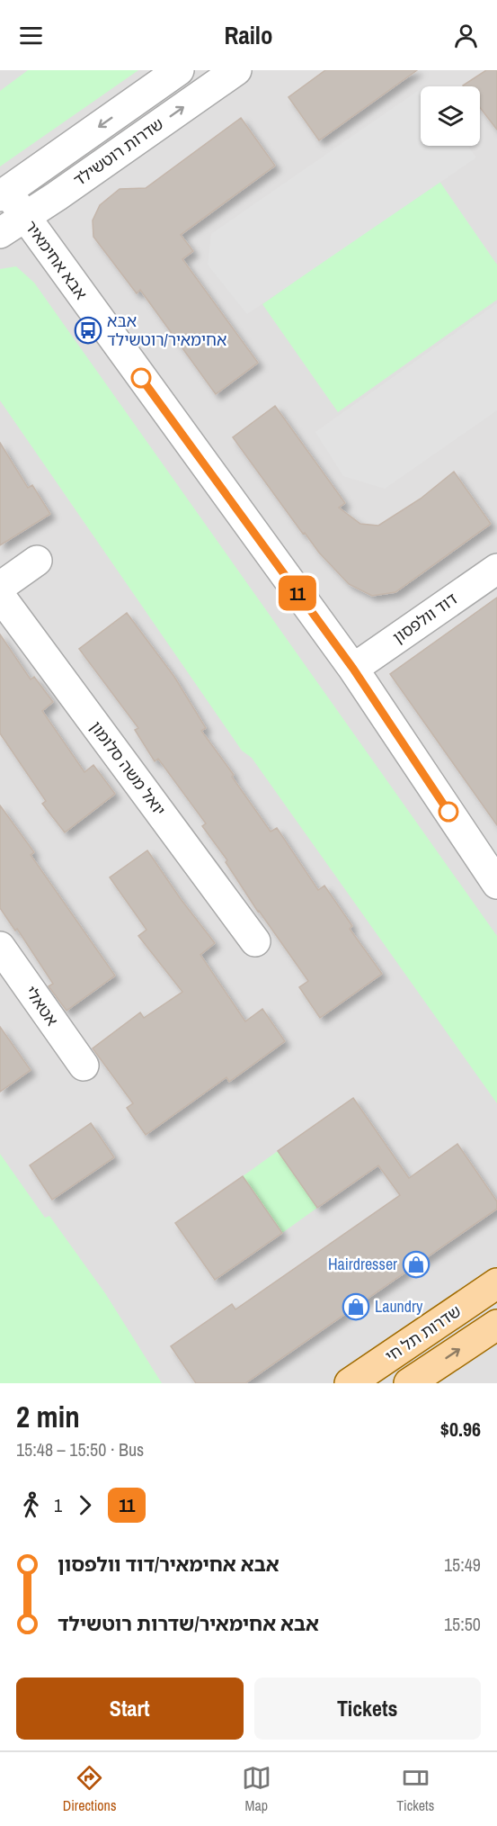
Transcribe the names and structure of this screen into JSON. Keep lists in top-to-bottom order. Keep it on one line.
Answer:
{"streets":{"main road":["שדרות תל חי"],"street":["שדרות רוטשילד","אבא אחימאיר","דוד וולפסון","יואל משה סלומון","אטאלי"]},"crossings":[["שדרות רוטשילד","אבא אחימאיר"],["אבא אחימאיר","דוד וולפסון"]],"places":{"bus stop":["אבא אחימאיר/רוטשילד"],"shop":["Hairdresser","Laundry"]},"lines":["bus line 11"],"page":{"header":"Railo","on_map":"11","heading":["2 min","15:48 – 15:50 · Bus","$0.96"],"legs":["1","11"],"list":[{"name":"אבא אחימאיר/דוד וולפסון","value":"15:49"},{"name":"אבא אחימאיר/שדרות רוטשילד","value":"15:50"}],"buttons":["Start","Tickets"],"tabs":["Directions","Map","Tickets"]}}
